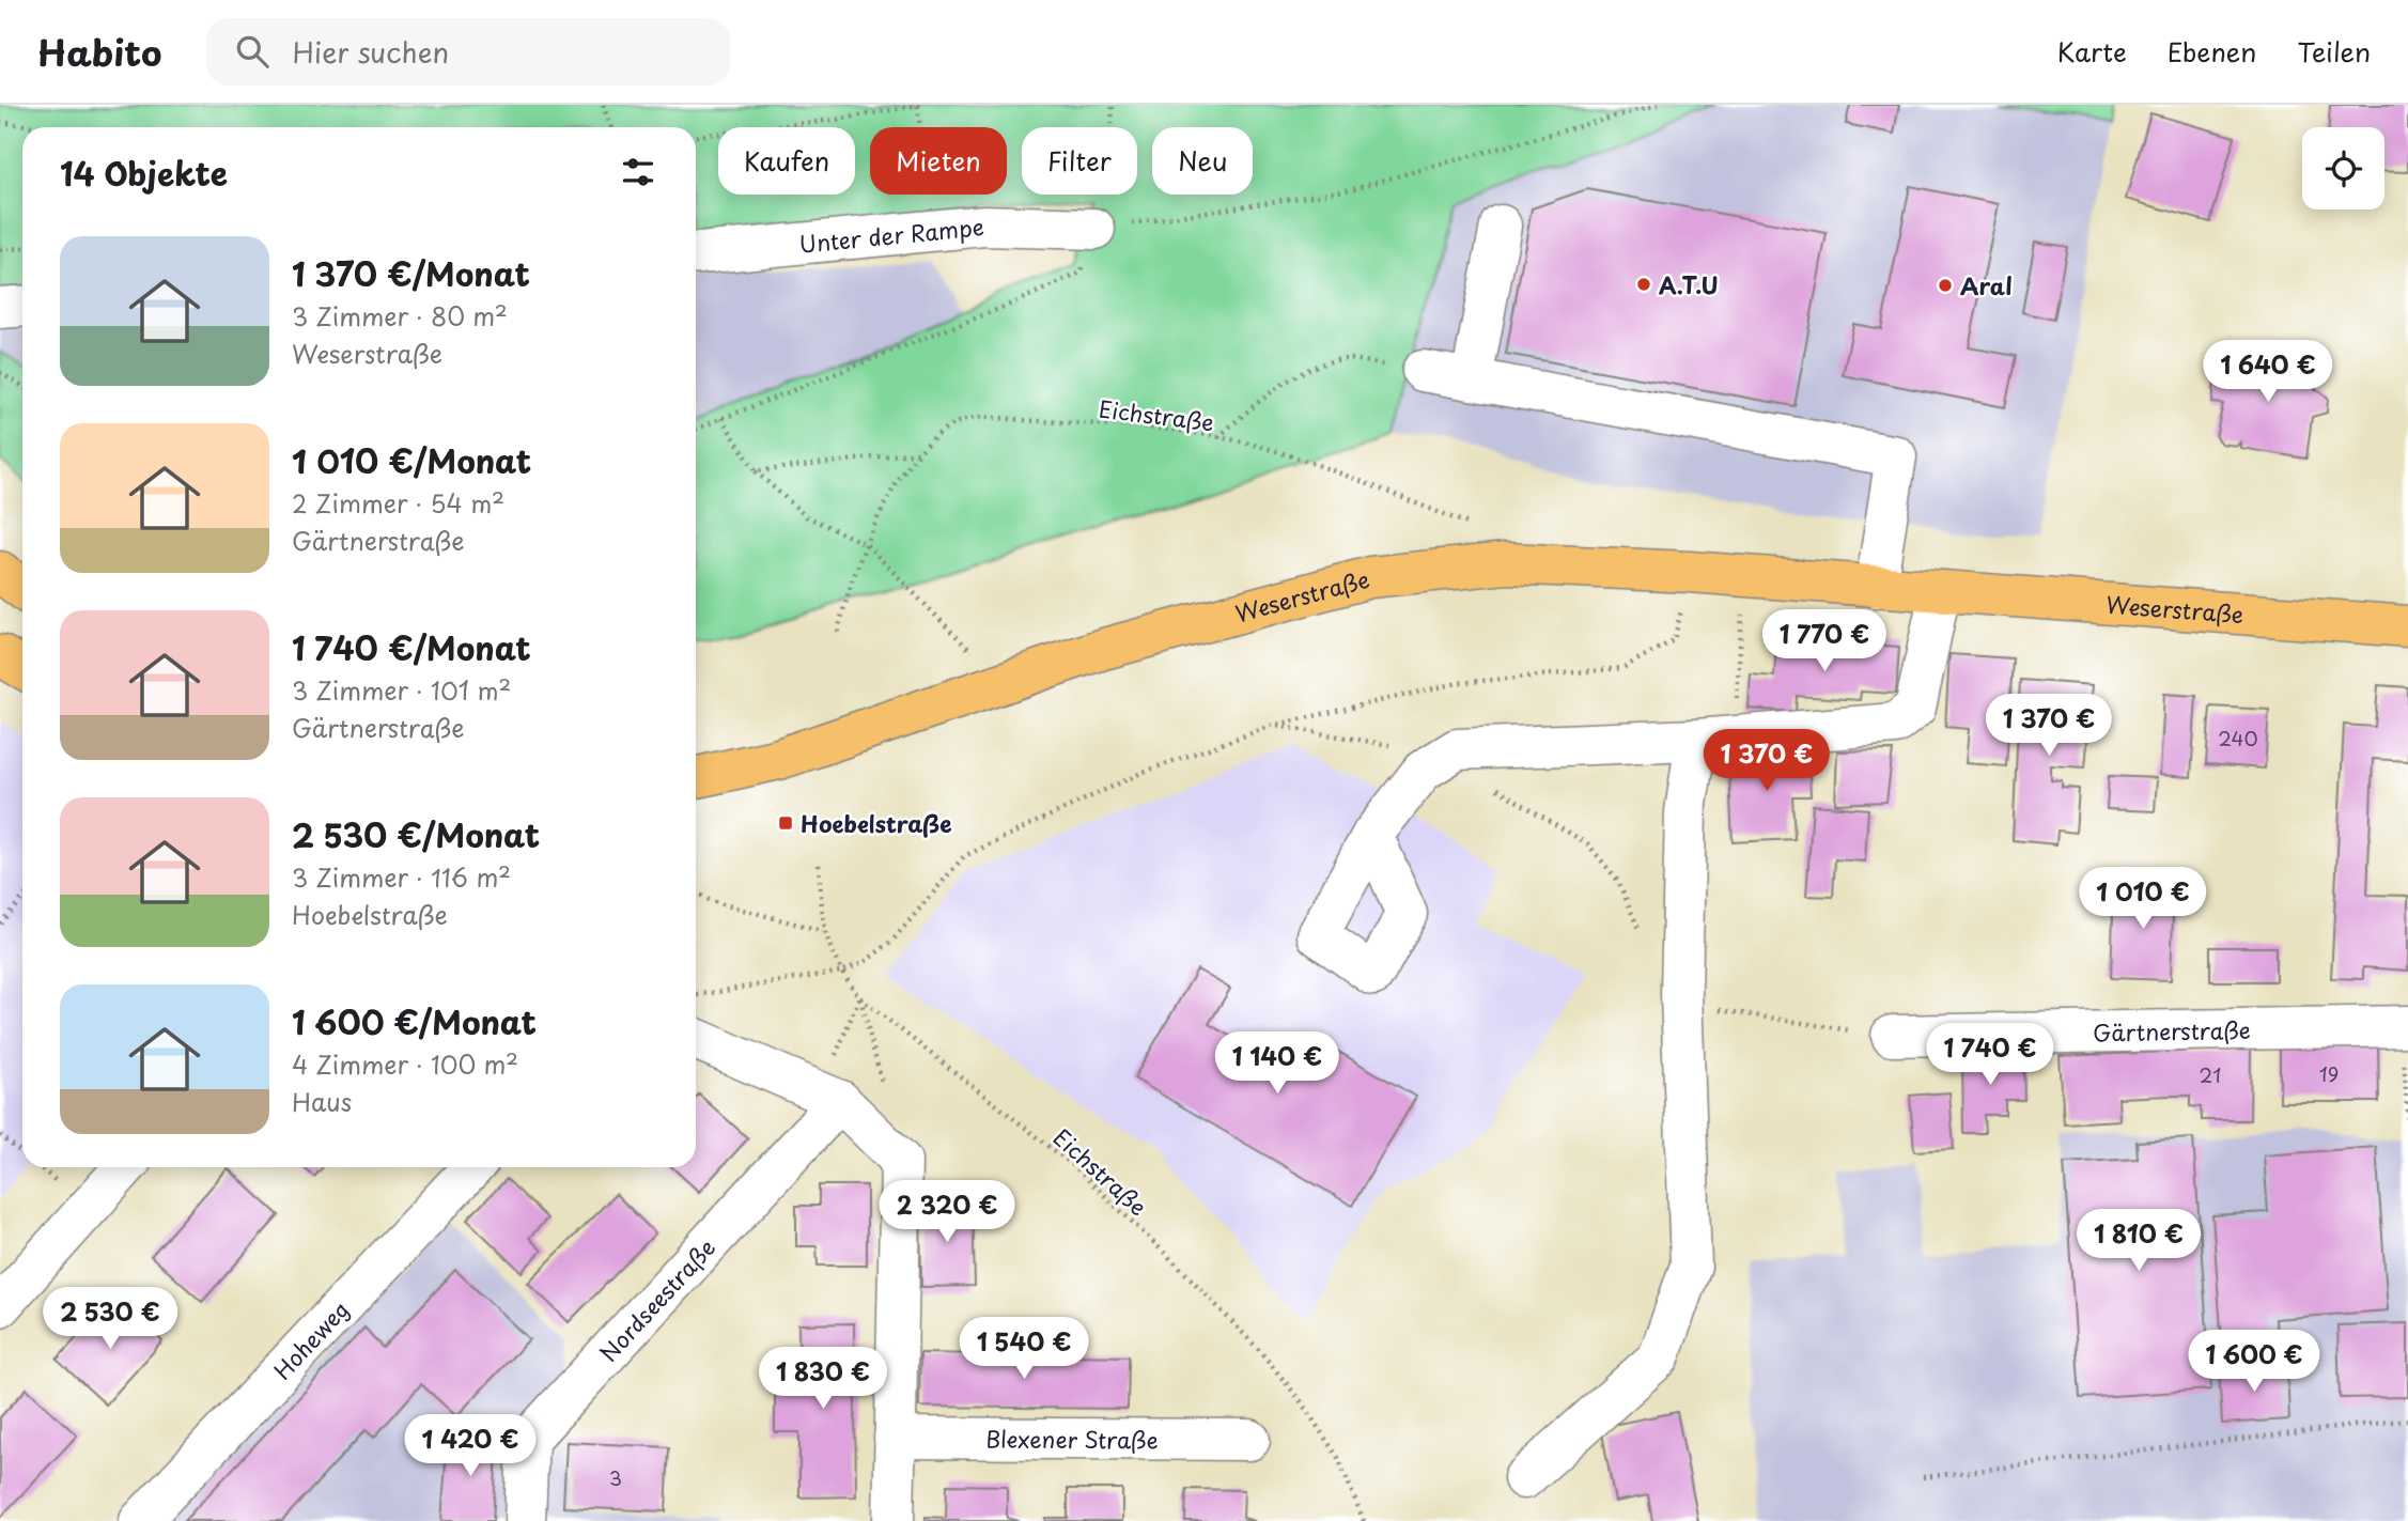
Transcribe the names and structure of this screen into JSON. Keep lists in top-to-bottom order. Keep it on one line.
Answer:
{"streets":{"main road":["Weserstraße"],"street":["Unter der Rampe","Gärtnerstraße","Nordseestraße","Hoheweg","Blexener Straße"],"path":["Eichstraße"]},"places":{"other":["A.T.U","Aral"],"transit":["Hoebelstraße"]},"house_numbers":["240","19","21","3"],"page":{"header":"Habito","search":"Hier suchen","nav":["Karte","Ebenen","Teilen"],"chip":["Kaufen","Mieten","Filter","Neu"],"heading":"14 Objekte","list":[{"name":"1 370 €/Monat","note":"3 Zimmer · 80 m² · Weserstraße"},{"name":"1 010 €/Monat","note":"2 Zimmer · 54 m² · Gärtnerstraße"},{"name":"1 740 €/Monat","note":"3 Zimmer · 101 m² · Gärtnerstraße"},{"name":"2 530 €/Monat","note":"3 Zimmer · 116 m² · Hoebelstraße"},{"name":"1 600 €/Monat","note":"4 Zimmer · 100 m² · Haus"}],"price":["1 640 €","1 770 €","1 370 €","1 370 €","1 010 €","1 740 €","1 140 €","2 320 €","1 810 €","2 530 €","1 540 €","1 600 €","1 830 €","1 420 €"]}}
